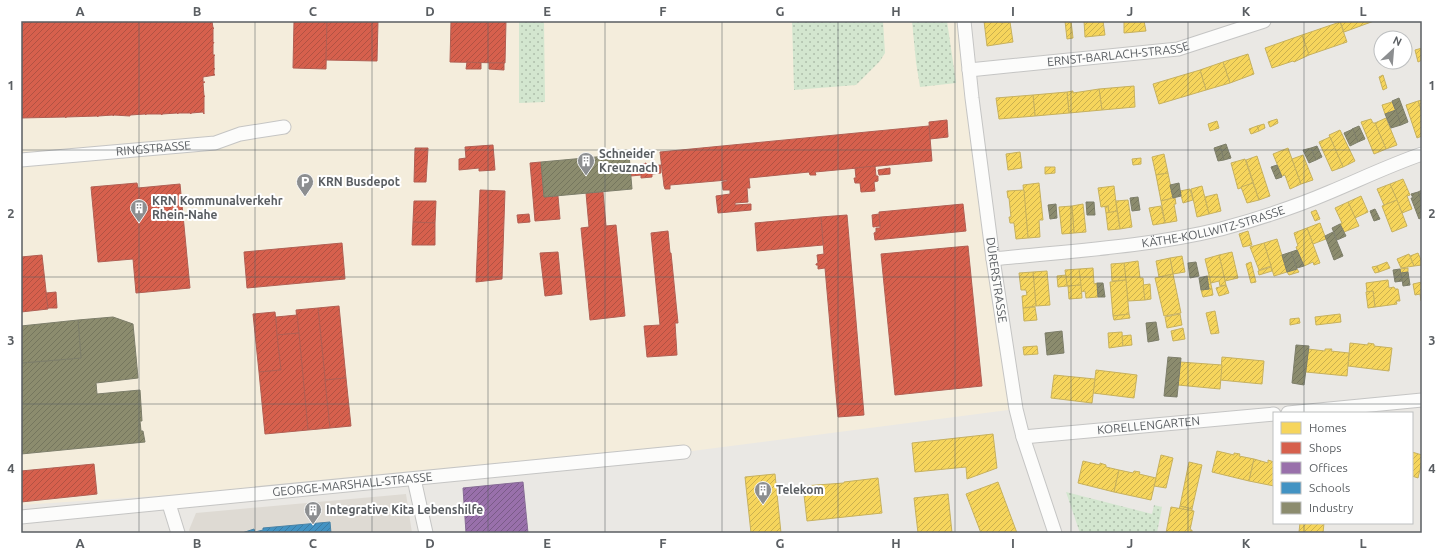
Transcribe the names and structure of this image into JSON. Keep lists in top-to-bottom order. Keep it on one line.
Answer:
{"streets":{"street":["ERNST-BARLACH-STRASSE","RINGSTRASSE","KÄTHE-KOLLWITZ-STRASSE","DÜRERSTRASSE","KORELLENGARTEN","GEORGE-MARSHALL-STRASSE"]},"crossings":[["ERNST-BARLACH-STRASSE","DÜRERSTRASSE"],["KÄTHE-KOLLWITZ-STRASSE","DÜRERSTRASSE"],["DÜRERSTRASSE","KORELLENGARTEN"]],"places":{"building":["Schneider Kreuznach","KRN Kommunalverkehr Rhein-Nahe","Telekom","Integrative Kita Lebenshilfe"],"parking":["KRN Busdepot"]},"legend":["Homes","Shops","Offices","Schools","Industry"],"north":"top right","grid":{"columns":["A","B","C","D","E","F","G","H","I","J","K","L"],"rows":["1","2","3","4"]}}
